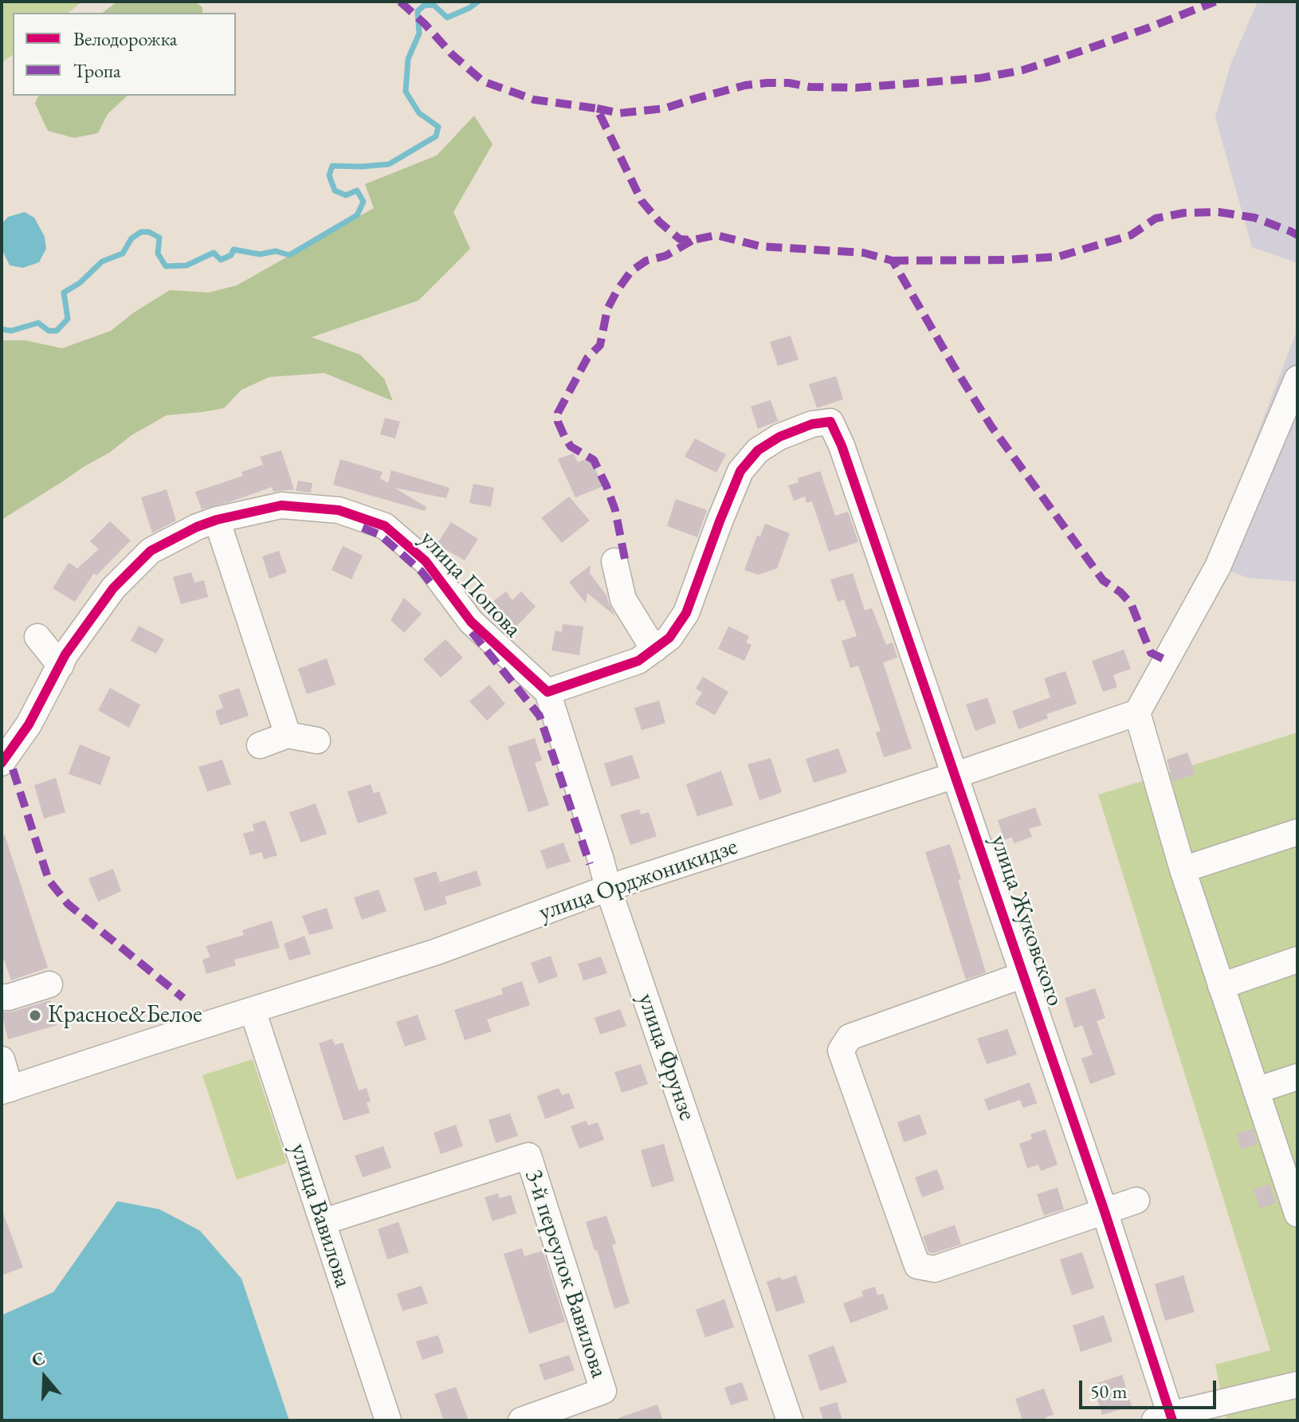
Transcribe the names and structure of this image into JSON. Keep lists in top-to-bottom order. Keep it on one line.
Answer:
{"streets":{"street":["улица Попова","улица Орджоникидзе","улица Жуковского","улица Фрунзе","улица Вавилова","3-й переулок Вавилова"]},"crossings":[["улица Попова","улица Фрунзе"],["улица Орджоникидзе","улица Жуковского"],["улица Орджоникидзе","улица Фрунзе"],["улица Орджоникидзе","улица Вавилова"],["улица Вавилова","3-й переулок Вавилова"]],"places":["Красное&Белое"],"legend":["Велодорожка","Тропа"],"scale_bar":"50 m","north":"top"}
